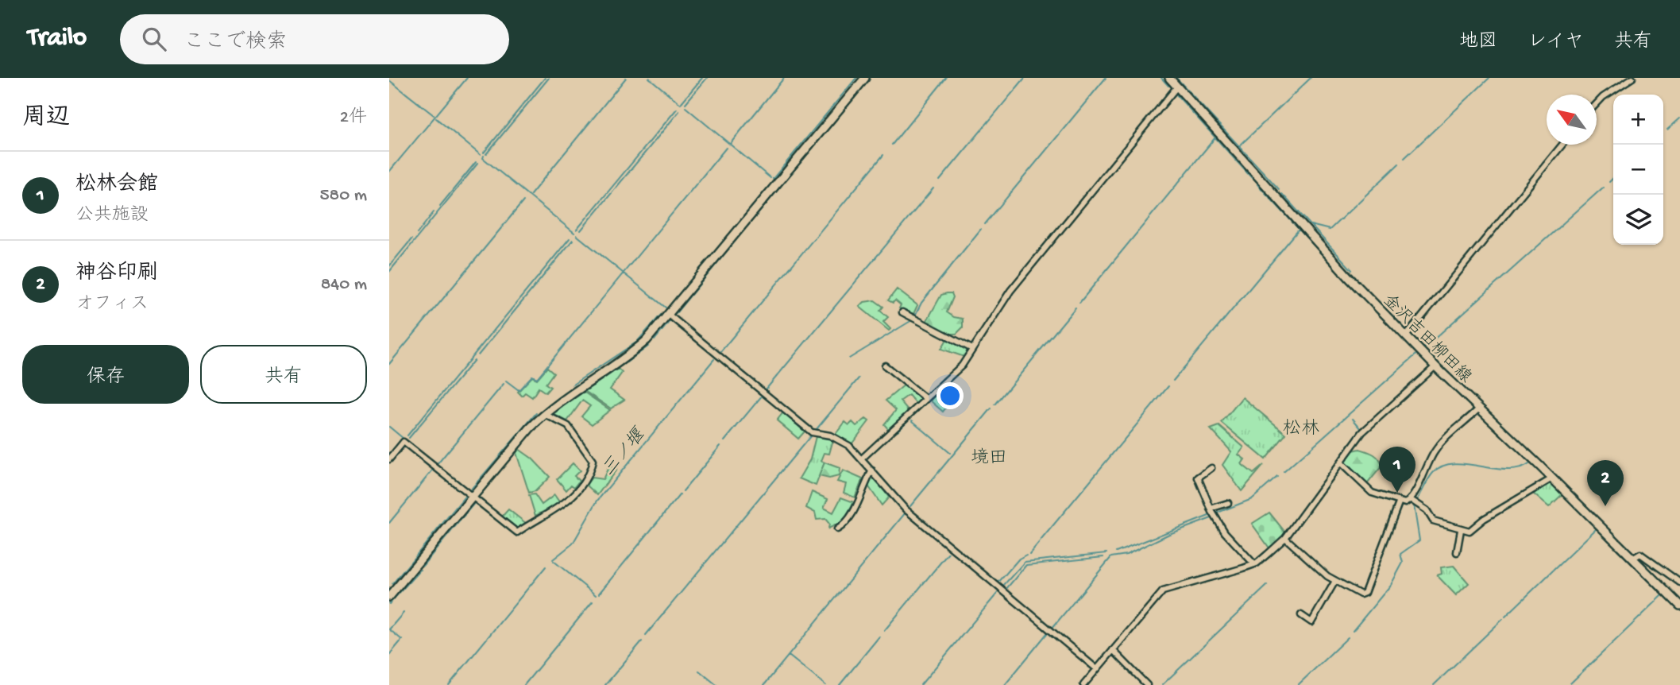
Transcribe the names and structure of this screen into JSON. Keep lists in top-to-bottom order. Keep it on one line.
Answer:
{"streets":{"main road":["金沢吉田柳田線"]},"districts":["松林","境田"],"water":["三ノ堰"],"north":"top left","page":{"header":"Trailo","search":"ここで検索","nav":["地図","レイヤ","共有"],"heading":["周辺","2件"],"map_buttons":["+","−"],"list":[{"mark":"1","name":"松林会館","note":"公共施設","value":"580 m"},{"mark":"2","name":"神谷印刷","note":"オフィス","value":"840 m"}],"buttons":["保存","共有"],"pins":["1","2"]}}
